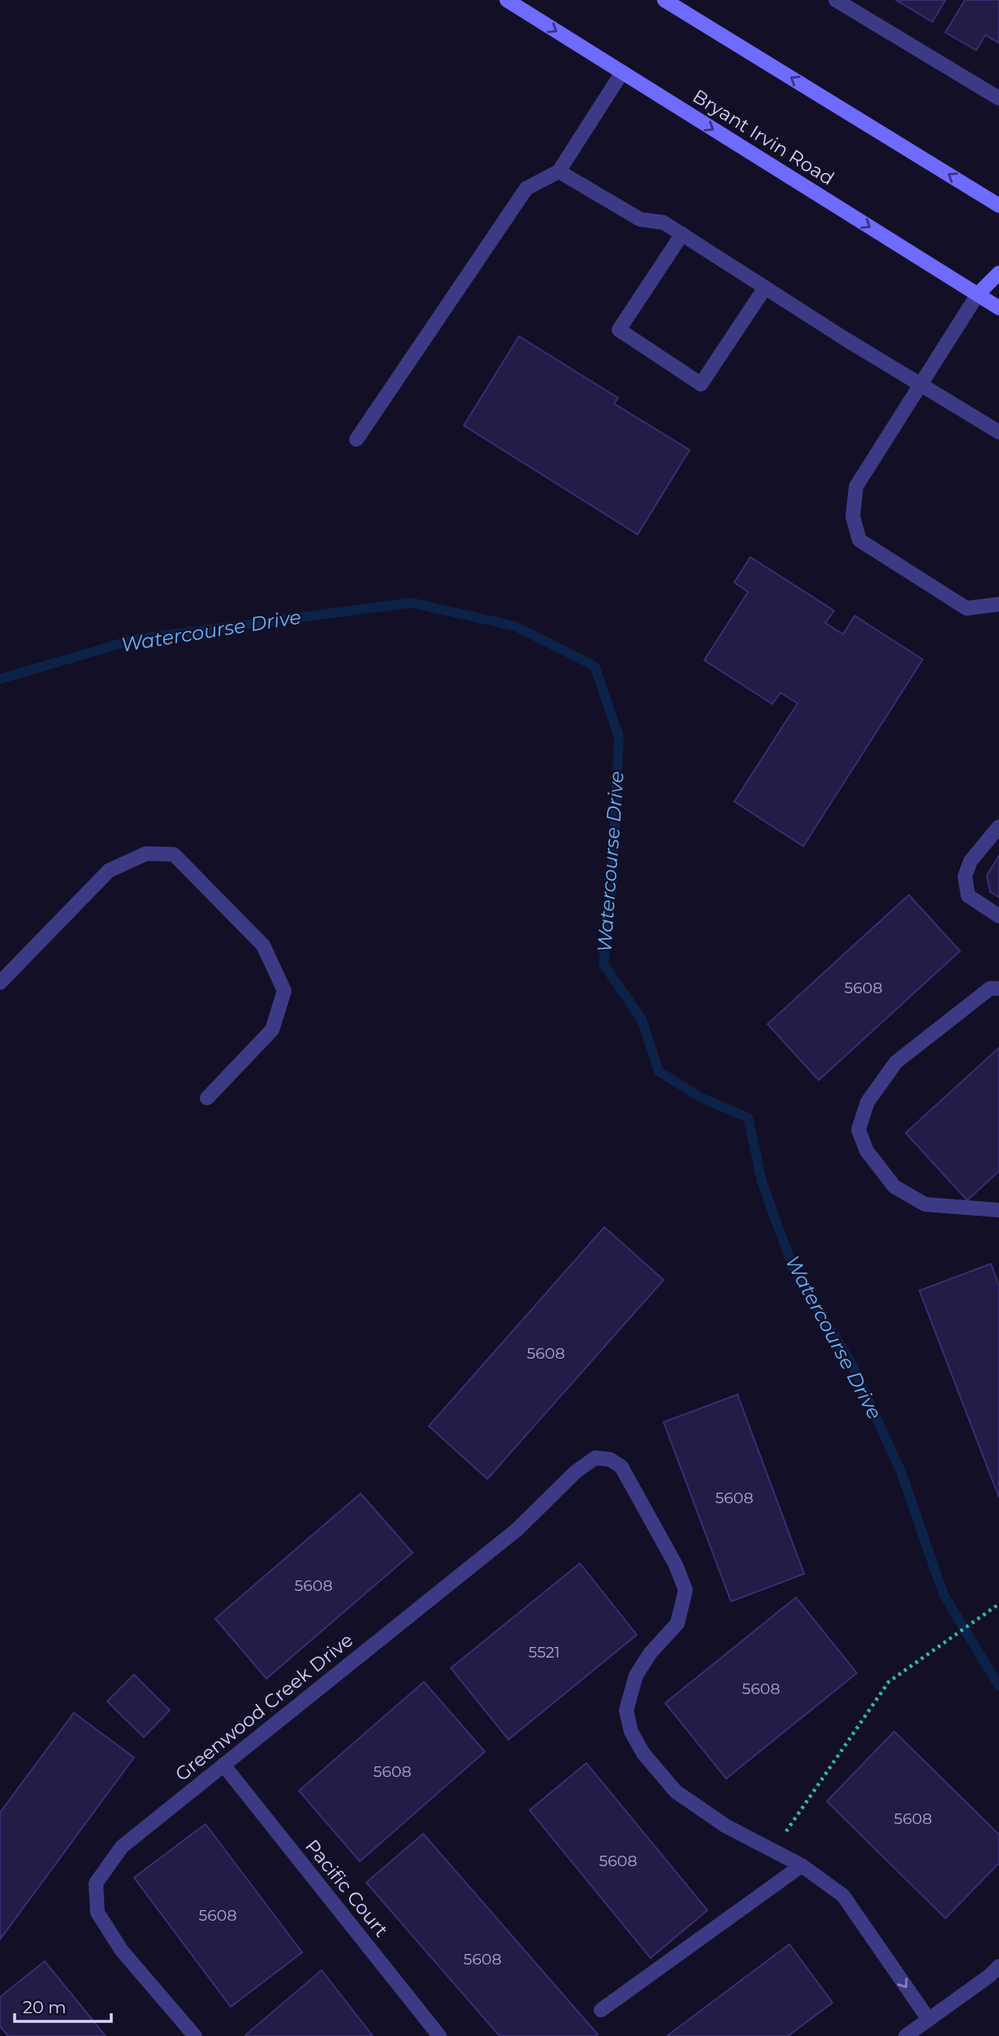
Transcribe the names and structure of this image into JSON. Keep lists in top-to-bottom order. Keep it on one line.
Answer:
{"streets":{"main road":["Bryant Irvin Road"],"street":["Greenwood Creek Drive","Pacific Court"]},"crossings":[["Greenwood Creek Drive","Pacific Court"]],"water":["Watercourse Drive"],"house_numbers":["5608","5608","5608","5608","5521","5608","5608","5608","5608","5608","5608"],"scale_bar":"20 m"}
